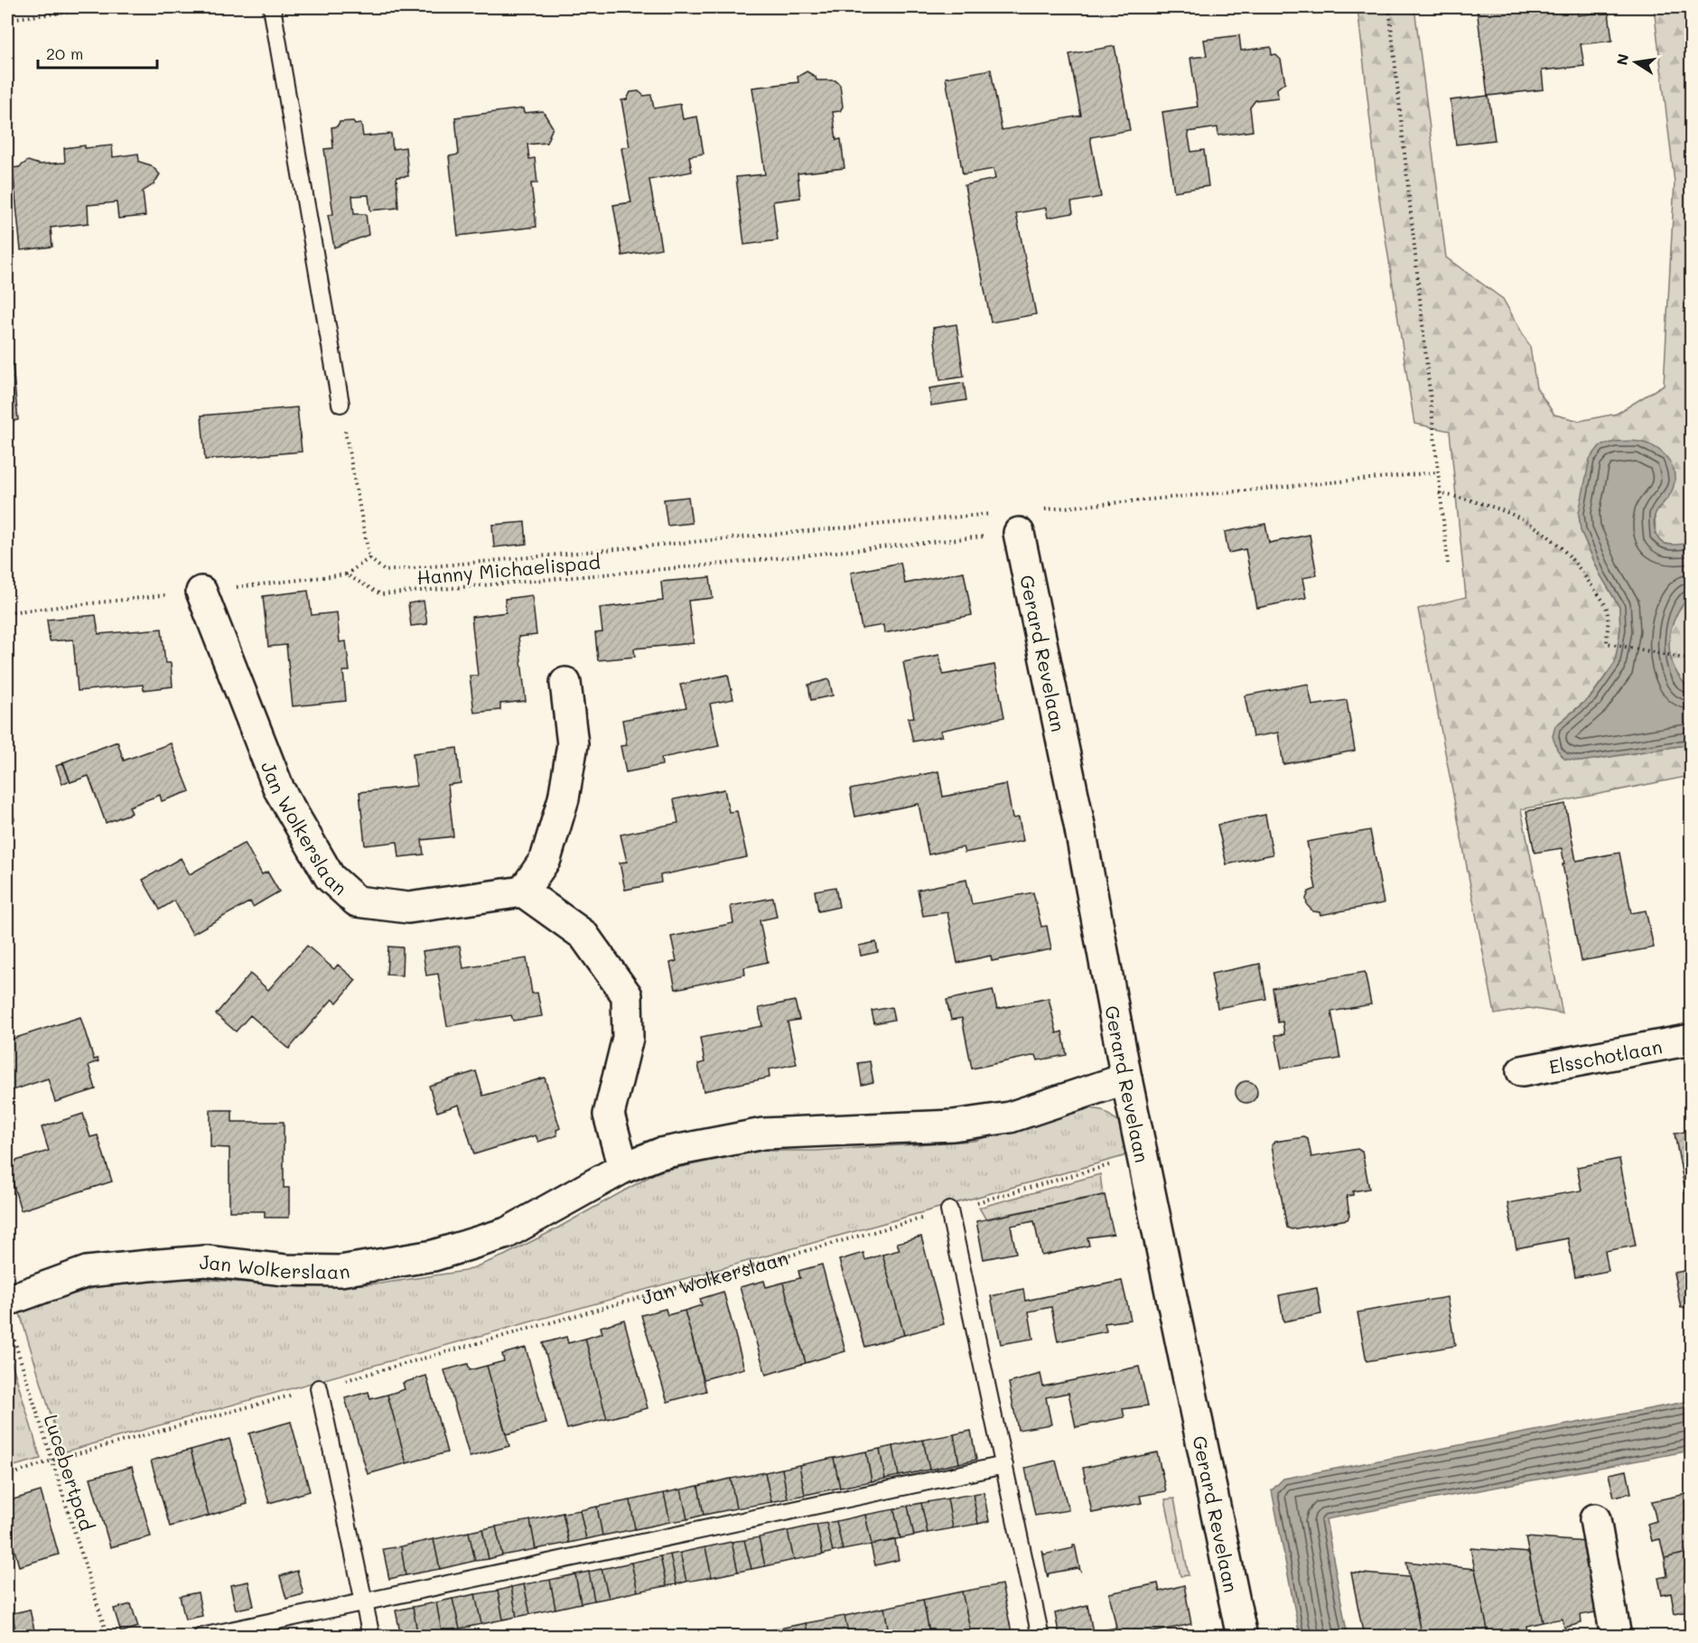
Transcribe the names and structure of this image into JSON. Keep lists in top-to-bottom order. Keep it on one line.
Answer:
{"streets":{"street":["Gerard Revelaan","Jan Wolkerslaan","Elsschotlaan"],"path":["Hanny Michaelispad","Lucebertpad"]},"crossings":[["Hanny Michaelispad","Gerard Revelaan"],["Gerard Revelaan","Jan Wolkerslaan"],["Jan Wolkerslaan","Lucebertpad"]],"scale_bar":"20 m","north":"left"}
